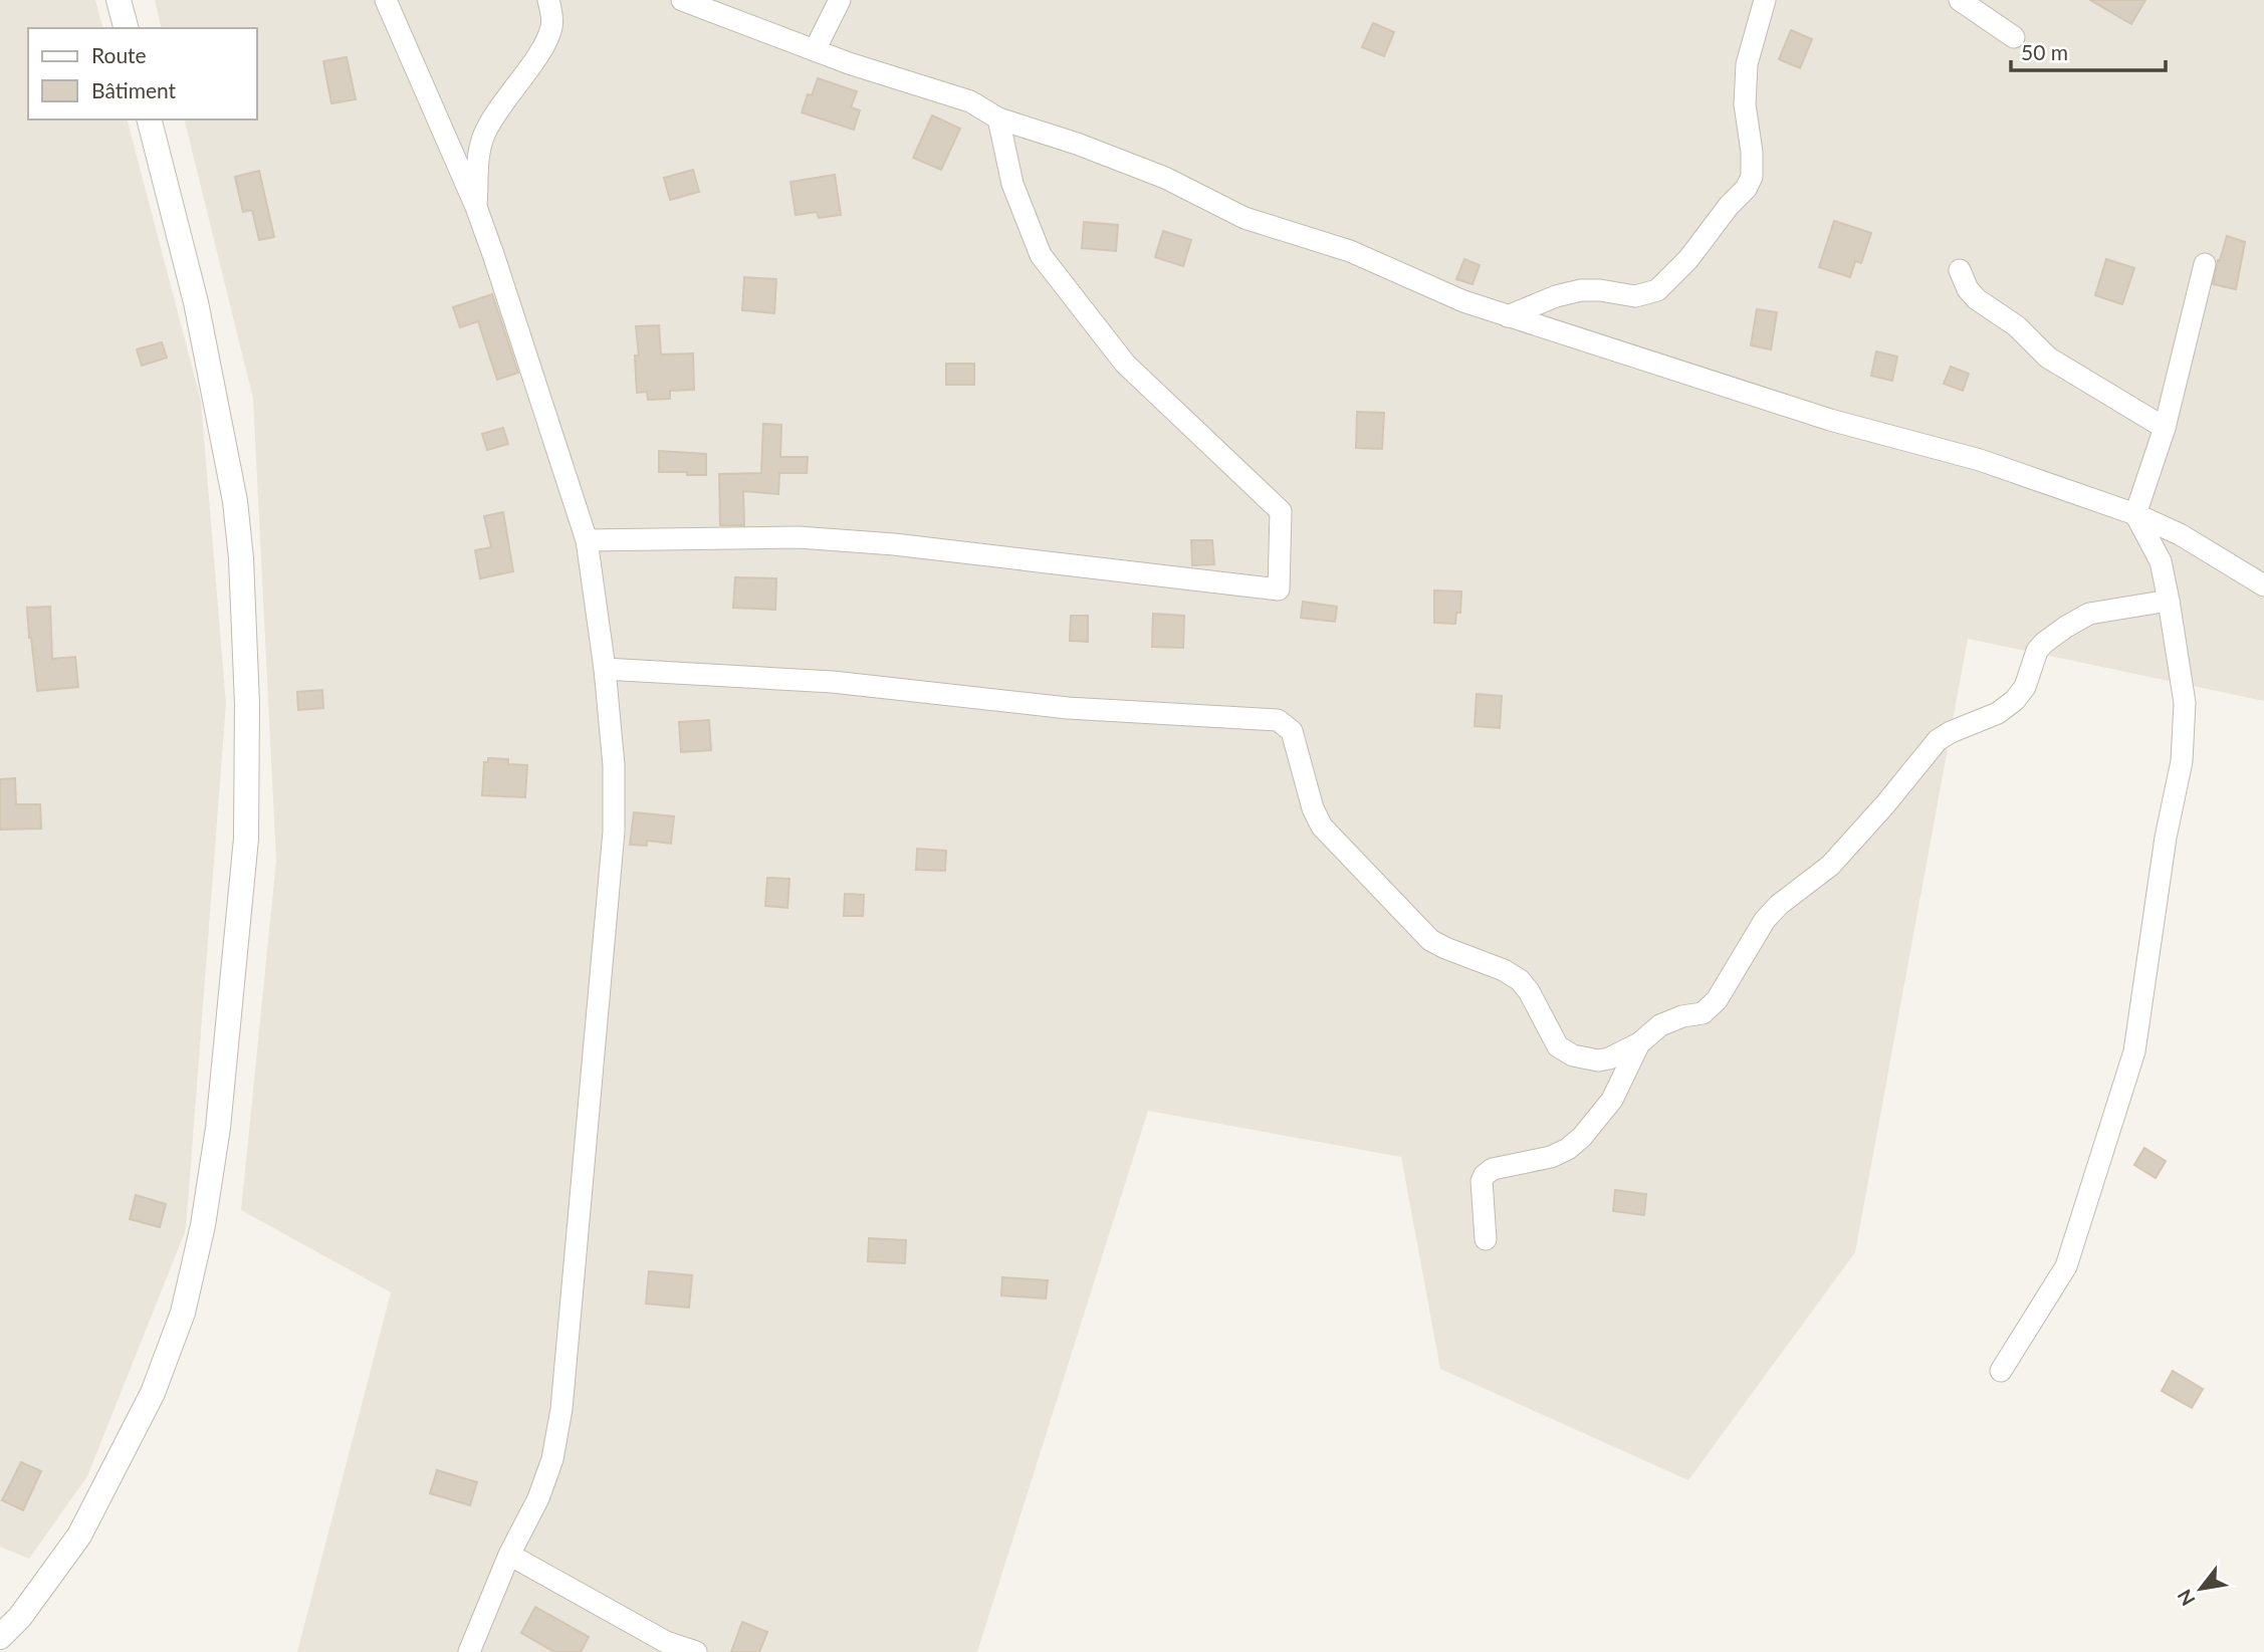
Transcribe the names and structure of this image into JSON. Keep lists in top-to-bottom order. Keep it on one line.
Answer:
{"legend":["Route","Bâtiment"],"scale_bar":"50 m","north":"bottom left"}
